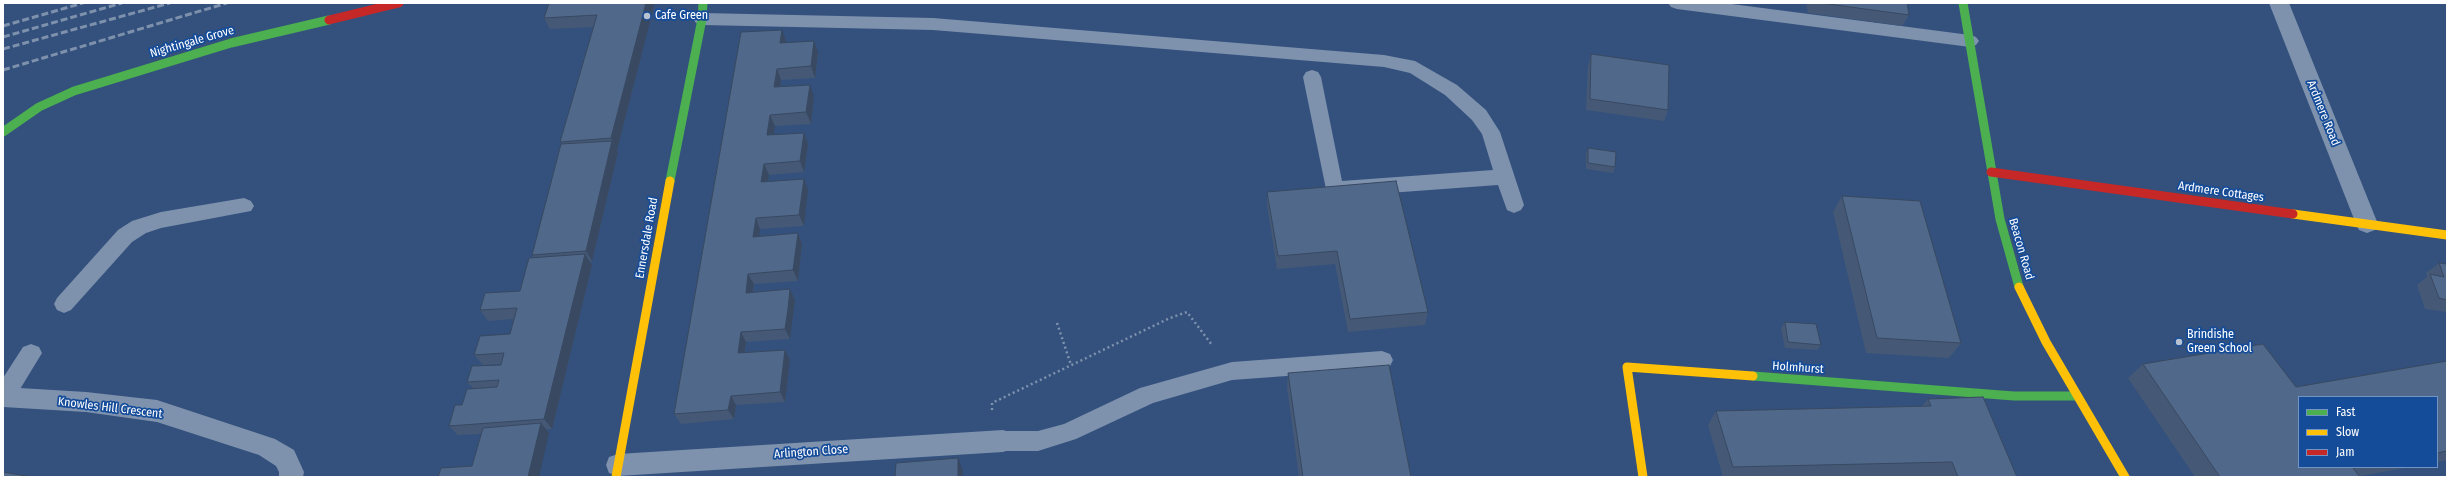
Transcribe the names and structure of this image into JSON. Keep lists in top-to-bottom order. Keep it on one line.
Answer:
{"streets":{"street":["Nightingale Grove","Ardmere Road","Ardmere Cottages","Ennersdale Road","Beacon Road","Holmhurst","Knowles Hill Crescent","Arlington Close"]},"crossings":[["Ardmere Road","Ardmere Cottages"],["Ardmere Cottages","Beacon Road"],["Ennersdale Road","Arlington Close"],["Beacon Road","Holmhurst"]],"places":["Cafe Green","Brindishe Green School"],"legend":["Fast","Slow","Jam"]}
